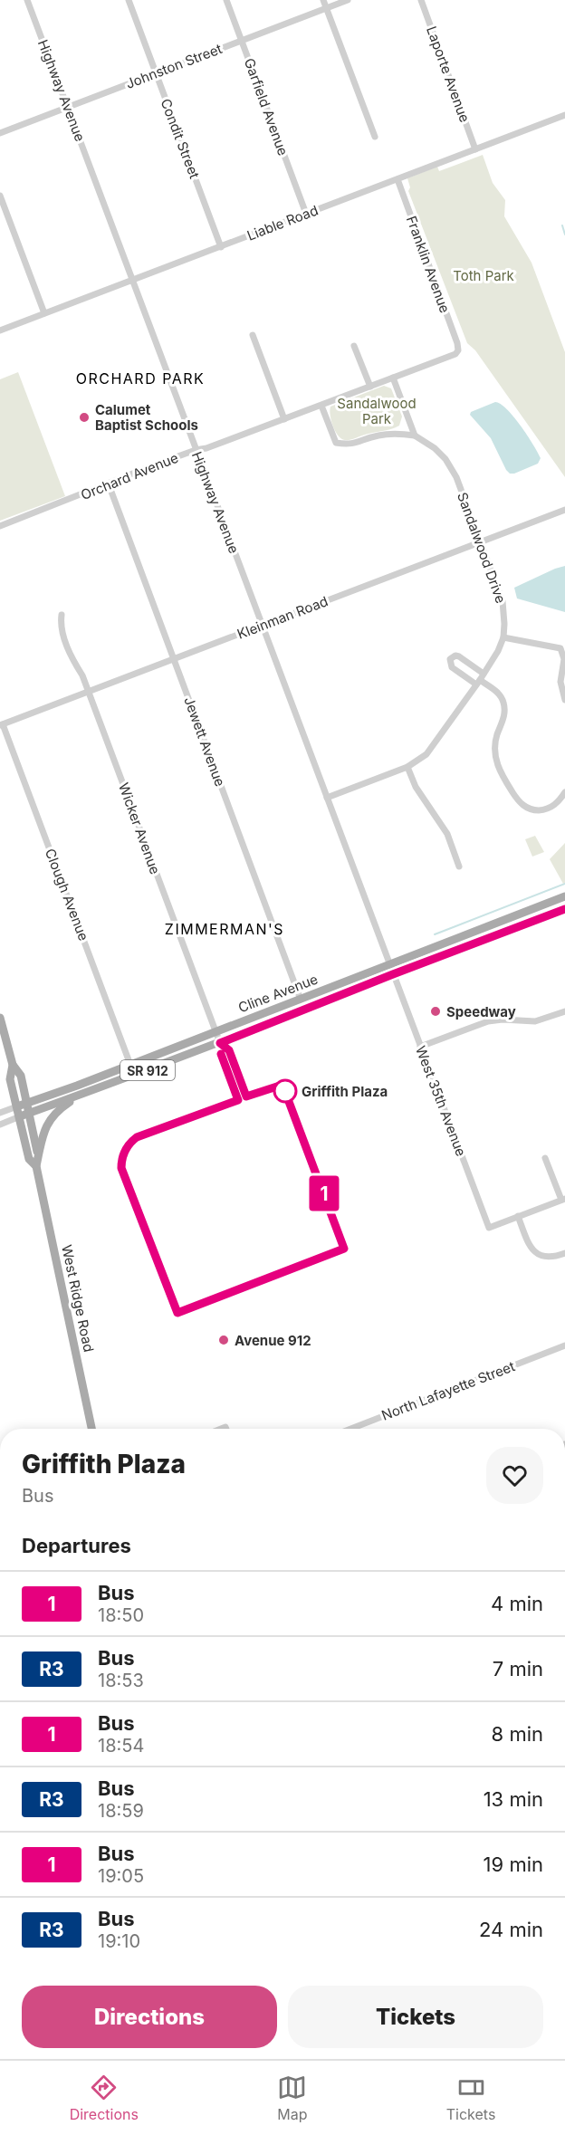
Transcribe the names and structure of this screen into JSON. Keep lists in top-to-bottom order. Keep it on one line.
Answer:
{"streets":{"main road":["Cline Avenue","SR 912","West Ridge Road"],"street":["Johnston Street","Laporte Avenue","Highway Avenue","Garfield Avenue","Condit Street","Liable Road","Franklin Avenue","Orchard Avenue","Sandalwood Drive","Kleinman Road","Jewett Avenue","Wicker Avenue","Clough Avenue","West 35th Avenue","North Lafayette Street"]},"crossings":[["Johnston Street","Highway Avenue"],["Johnston Street","Garfield Avenue"],["Johnston Street","Condit Street"],["Laporte Avenue","Liable Road"],["Highway Avenue","Liable Road"],["Highway Avenue","Orchard Avenue"],["Highway Avenue","Sandalwood Drive"],["Highway Avenue","Kleinman Road"],["Highway Avenue","Cline Avenue"],["Highway Avenue","West 35th Avenue"],["Garfield Avenue","Liable Road"],["Condit Street","Liable Road"],["Liable Road","Franklin Avenue"],["Orchard Avenue","Jewett Avenue"],["Sandalwood Drive","Kleinman Road"],["Kleinman Road","Jewett Avenue"],["Kleinman Road","Wicker Avenue"],["Kleinman Road","Clough Avenue"],["Jewett Avenue","Cline Avenue"],["Wicker Avenue","Cline Avenue"],["Clough Avenue","Cline Avenue"],["Cline Avenue","West 35th Avenue"],["Cline Avenue","West Ridge Road"]],"districts":["ORCHARD PARK","ZIMMERMAN'S"],"parks":["Toth Park","Sandalwood Park"],"places":["Calumet Baptist Schools","Speedway","Griffith Plaza","Avenue 912"],"lines":["bus line 1"],"page":{"on_map":"1","heading":[["Griffith Plaza","Bus"],"Departures"],"list":[{"mark":"1","name":"Bus","note":"18:50","value":"4 min"},{"mark":"R3","name":"Bus","note":"18:53","value":"7 min"},{"mark":"1","name":"Bus","note":"18:54","value":"8 min"},{"mark":"R3","name":"Bus","note":"18:59","value":"13 min"},{"mark":"1","name":"Bus","note":"19:05","value":"19 min"},{"mark":"R3","name":"Bus","note":"19:10","value":"24 min"}],"buttons":["Directions","Tickets"],"tabs":["Directions","Map","Tickets"]}}
